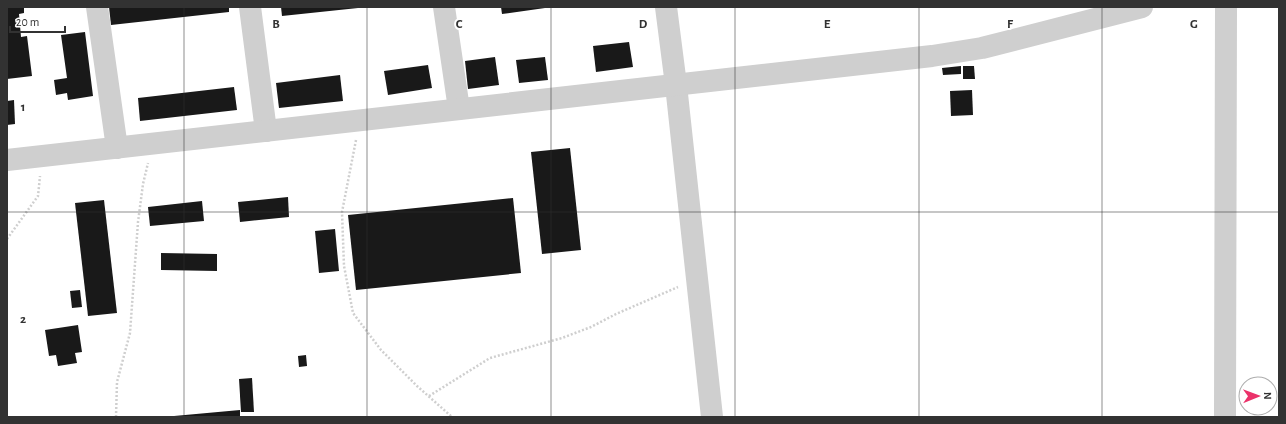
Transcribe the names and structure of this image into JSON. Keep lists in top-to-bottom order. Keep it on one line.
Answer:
{"scale_bar":"20 m","north":"right","grid":{"columns":["B","C","D","E","F","G"],"rows":["1","2"]}}
